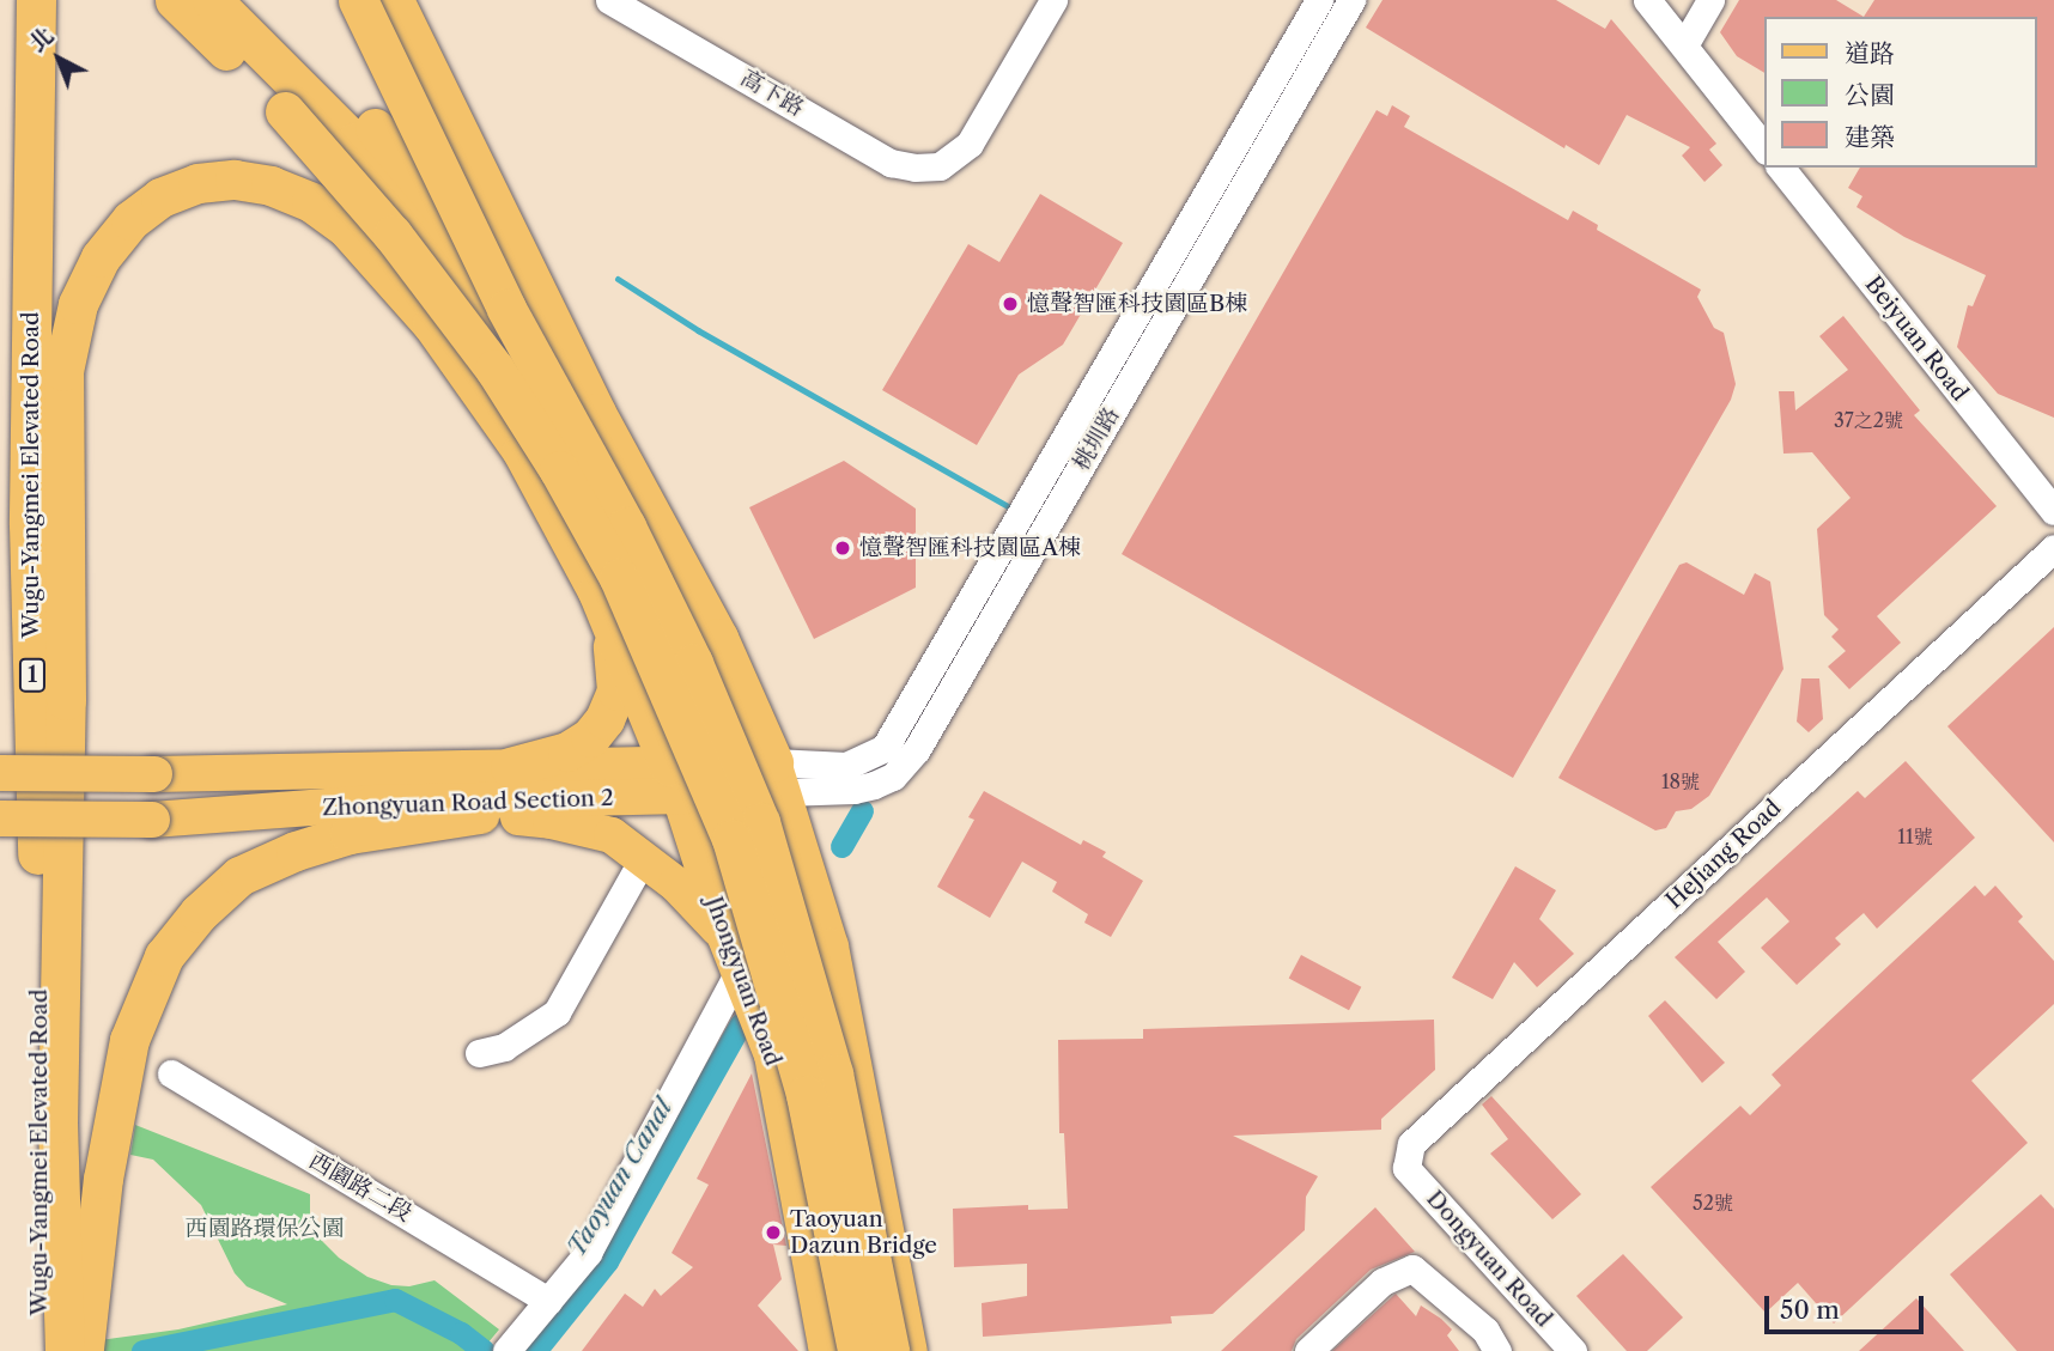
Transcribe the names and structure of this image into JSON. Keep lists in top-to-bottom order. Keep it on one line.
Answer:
{"streets":{"highway":["Wugu-Yangmei Elevated Road","1"],"main road":["Zhongyuan Road Section 2","Jhongyuan Road"],"street":["高下路","Beiyuan Road","桃圳路","HeJiang Road","西園路二段","Dongyuan Road"]},"crossings":[["桃圳路","Zhongyuan Road Section 2"],["Zhongyuan Road Section 2","Jhongyuan Road"],["HeJiang Road","Dongyuan Road"]],"water":["Taoyuan Canal"],"parks":["西園路環保公園"],"places":["憶聲智匯科技園區B棟","憶聲智匯科技園區A棟","Taoyuan Dazun Bridge"],"house_numbers":["37之2號","18號","11號","52號"],"legend":["道路","公園","建築"],"scale_bar":"50 m","north":"top left"}
